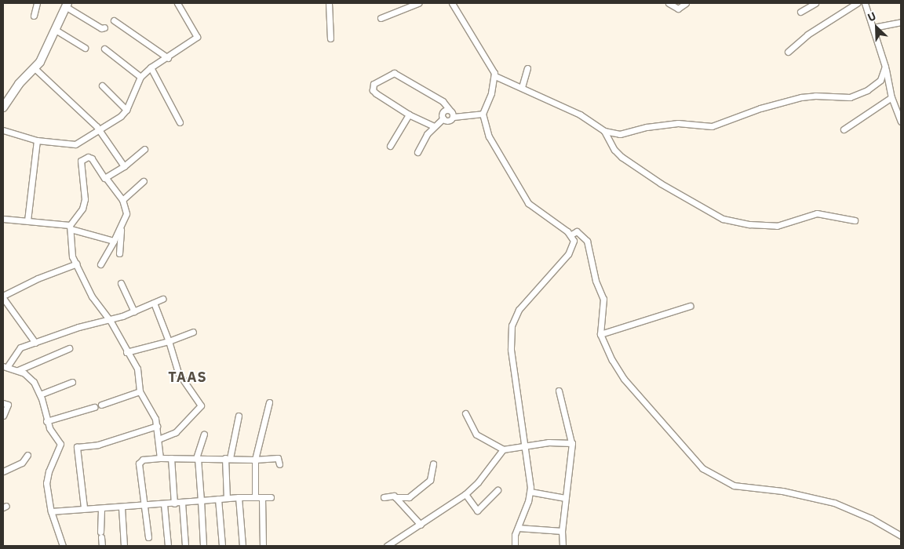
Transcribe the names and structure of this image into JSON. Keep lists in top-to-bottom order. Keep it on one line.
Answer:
{"districts":["TAAS"],"north":"top left"}
